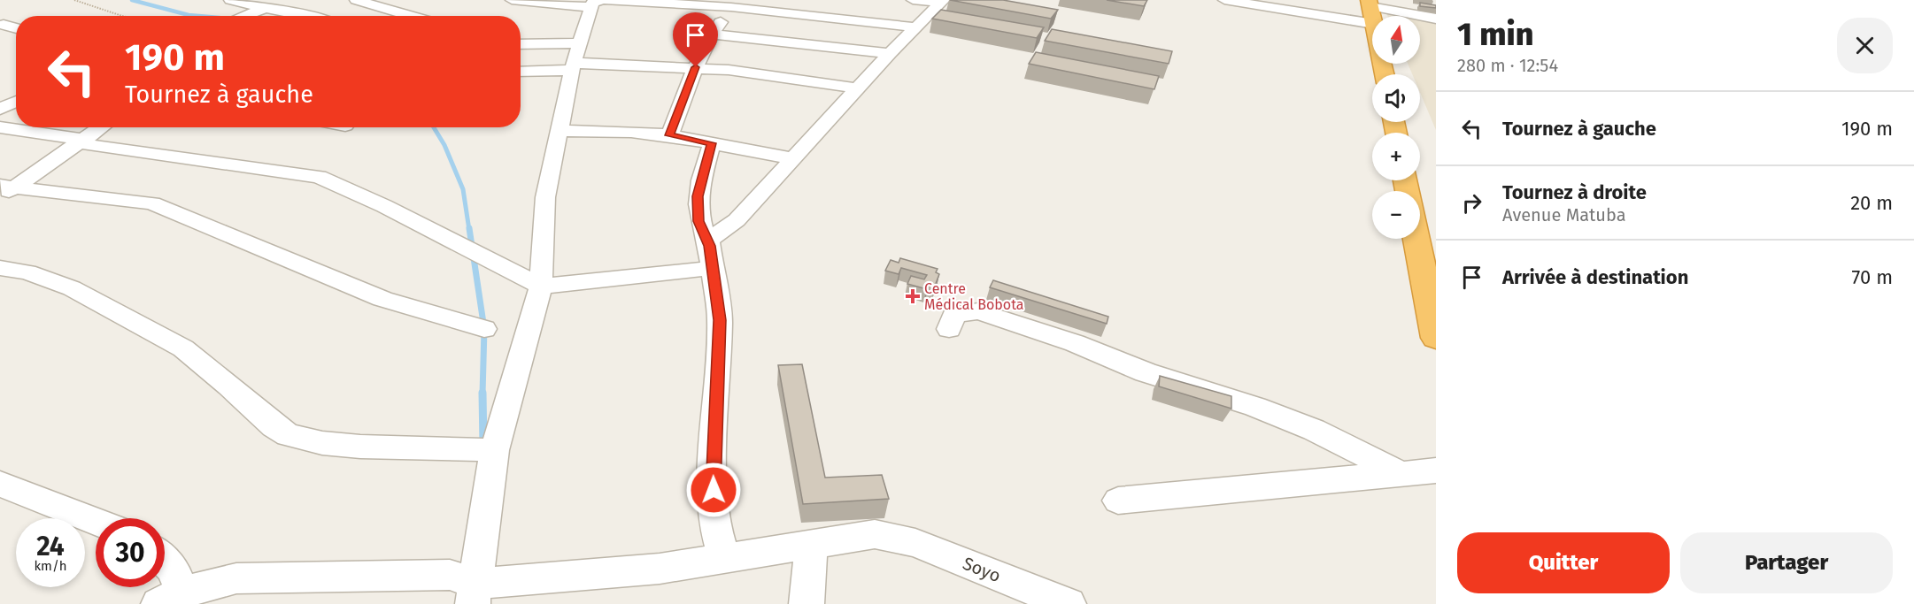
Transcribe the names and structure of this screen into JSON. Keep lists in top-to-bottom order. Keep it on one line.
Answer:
{"streets":{"street":["Soyo"]},"places":{"health":["Centre Médical Bobota"]},"north":"top","page":{"heading":["1 min","280 m · 12:54"],"map_buttons":["+","−"],"turn":["190 m","Tournez à gauche"],"list":[{"name":"Tournez à gauche","value":"190 m"},{"name":"Tournez à droite","note":"Avenue Matuba","value":"20 m"},{"name":"Arrivée à destination","value":"70 m"}],"speed":"24 km/h","limit":"30","buttons":["Quitter","Partager"]}}
